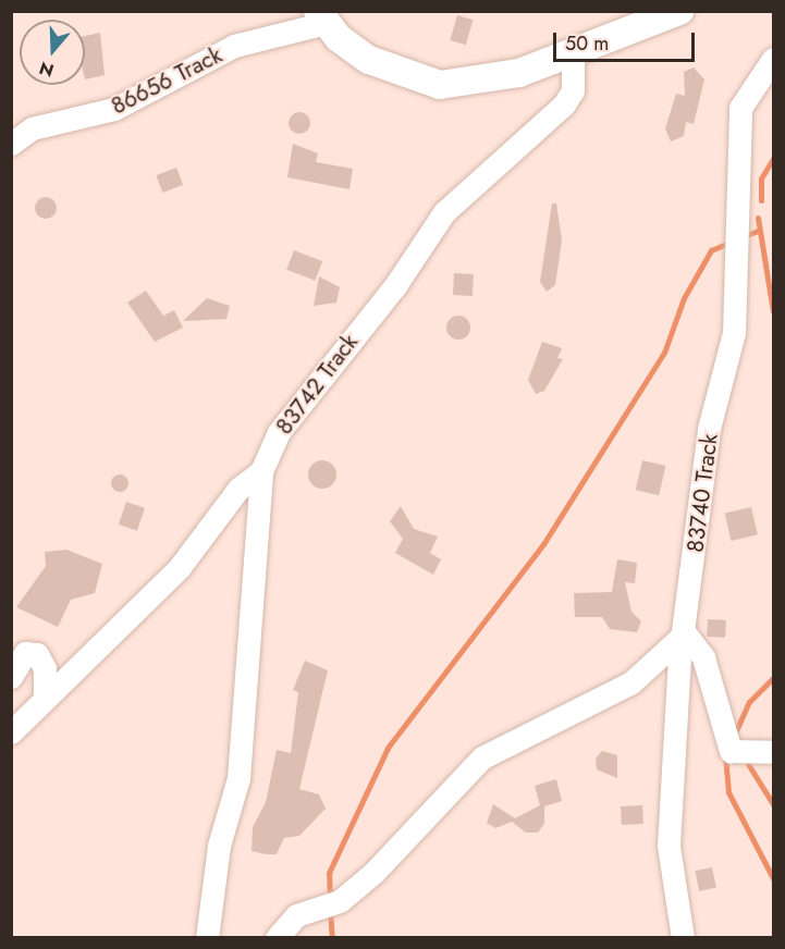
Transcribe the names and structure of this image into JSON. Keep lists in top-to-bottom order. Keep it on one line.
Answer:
{"streets":{"street":["86656 Track","83742 Track","83740 Track"]},"scale_bar":"50 m","north":"bottom"}
